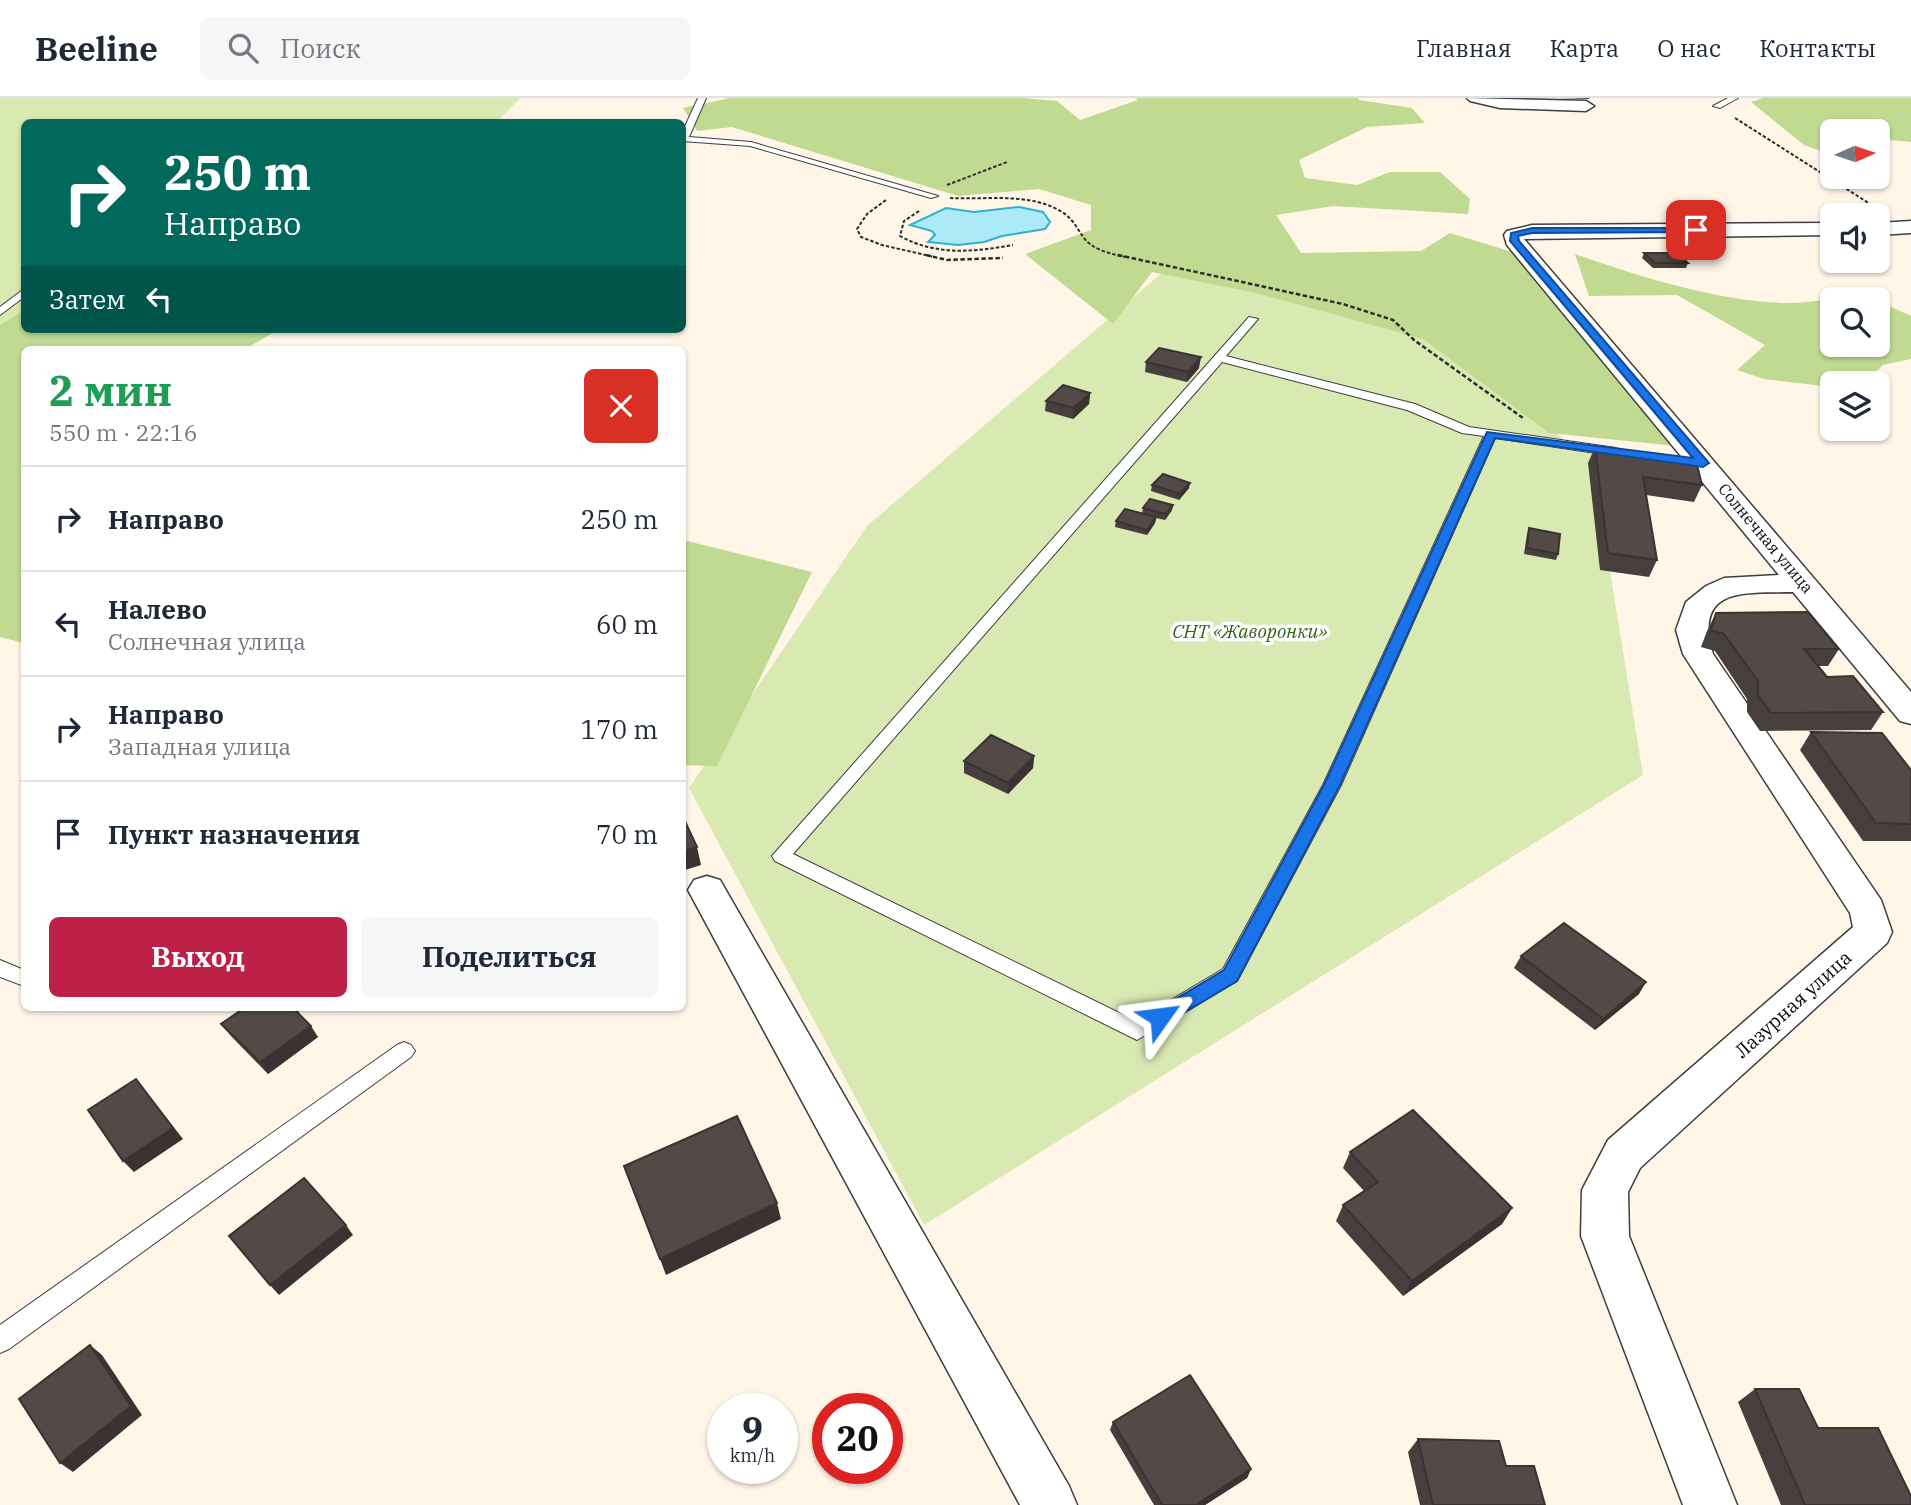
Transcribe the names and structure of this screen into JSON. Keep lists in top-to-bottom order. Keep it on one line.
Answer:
{"streets":{"street":["Солнечная улица","Лазурная улица"]},"crossings":[["Солнечная улица","Лазурная улица"]],"parks":["СНТ «Жаворонки»"],"north":"right","page":{"header":"Beeline","search":"Поиск","nav":["Главная","Карта","О нас","Контакты"],"turn":["250 m","Направо"],"then":"Затем","heading":["2 мин","550 m · 22:16"],"list":[{"name":"Направо","value":"250 m"},{"name":"Налево","note":"Солнечная улица","value":"60 m"},{"name":"Направо","note":"Западная улица","value":"170 m"},{"name":"Пункт назначения","value":"70 m"}],"buttons":["Выход","Поделиться"],"speed":"9 km/h","limit":"20"}}
